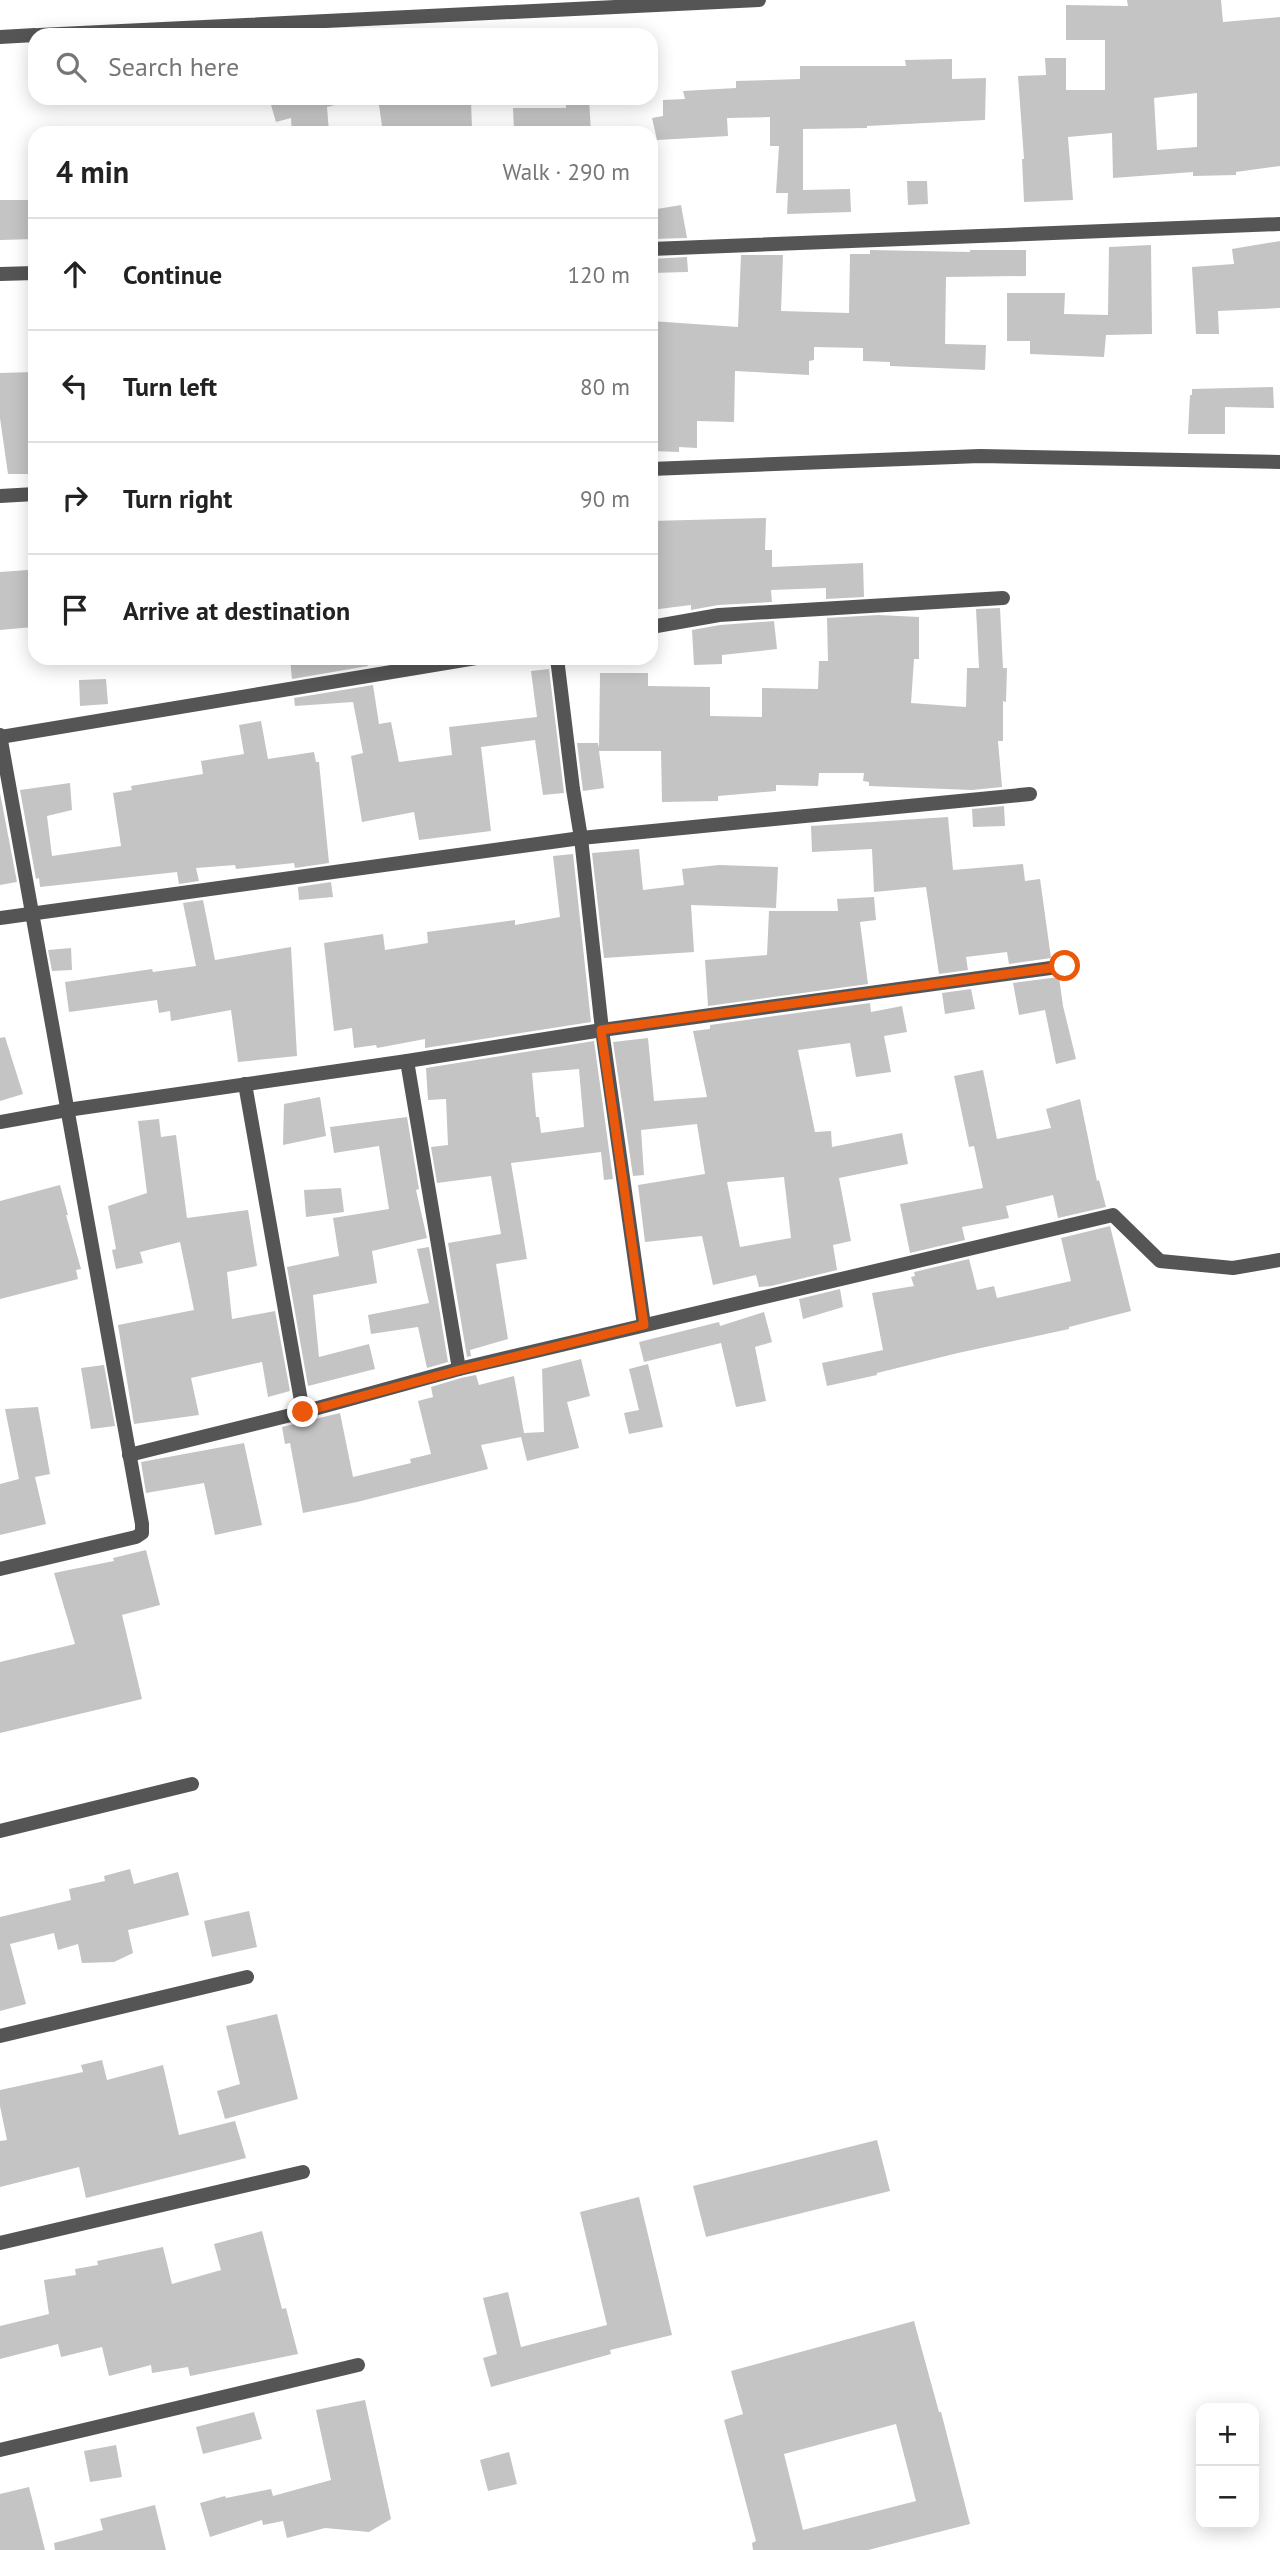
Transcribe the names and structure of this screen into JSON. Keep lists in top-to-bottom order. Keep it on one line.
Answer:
{"page":{"search":"Search here","heading":["4 min","Walk · 290 m"],"list":[["Continue","120 m"],["Turn left","80 m"],["Turn right","90 m"],"Arrive at destination"],"map_buttons":["+","−"]}}
